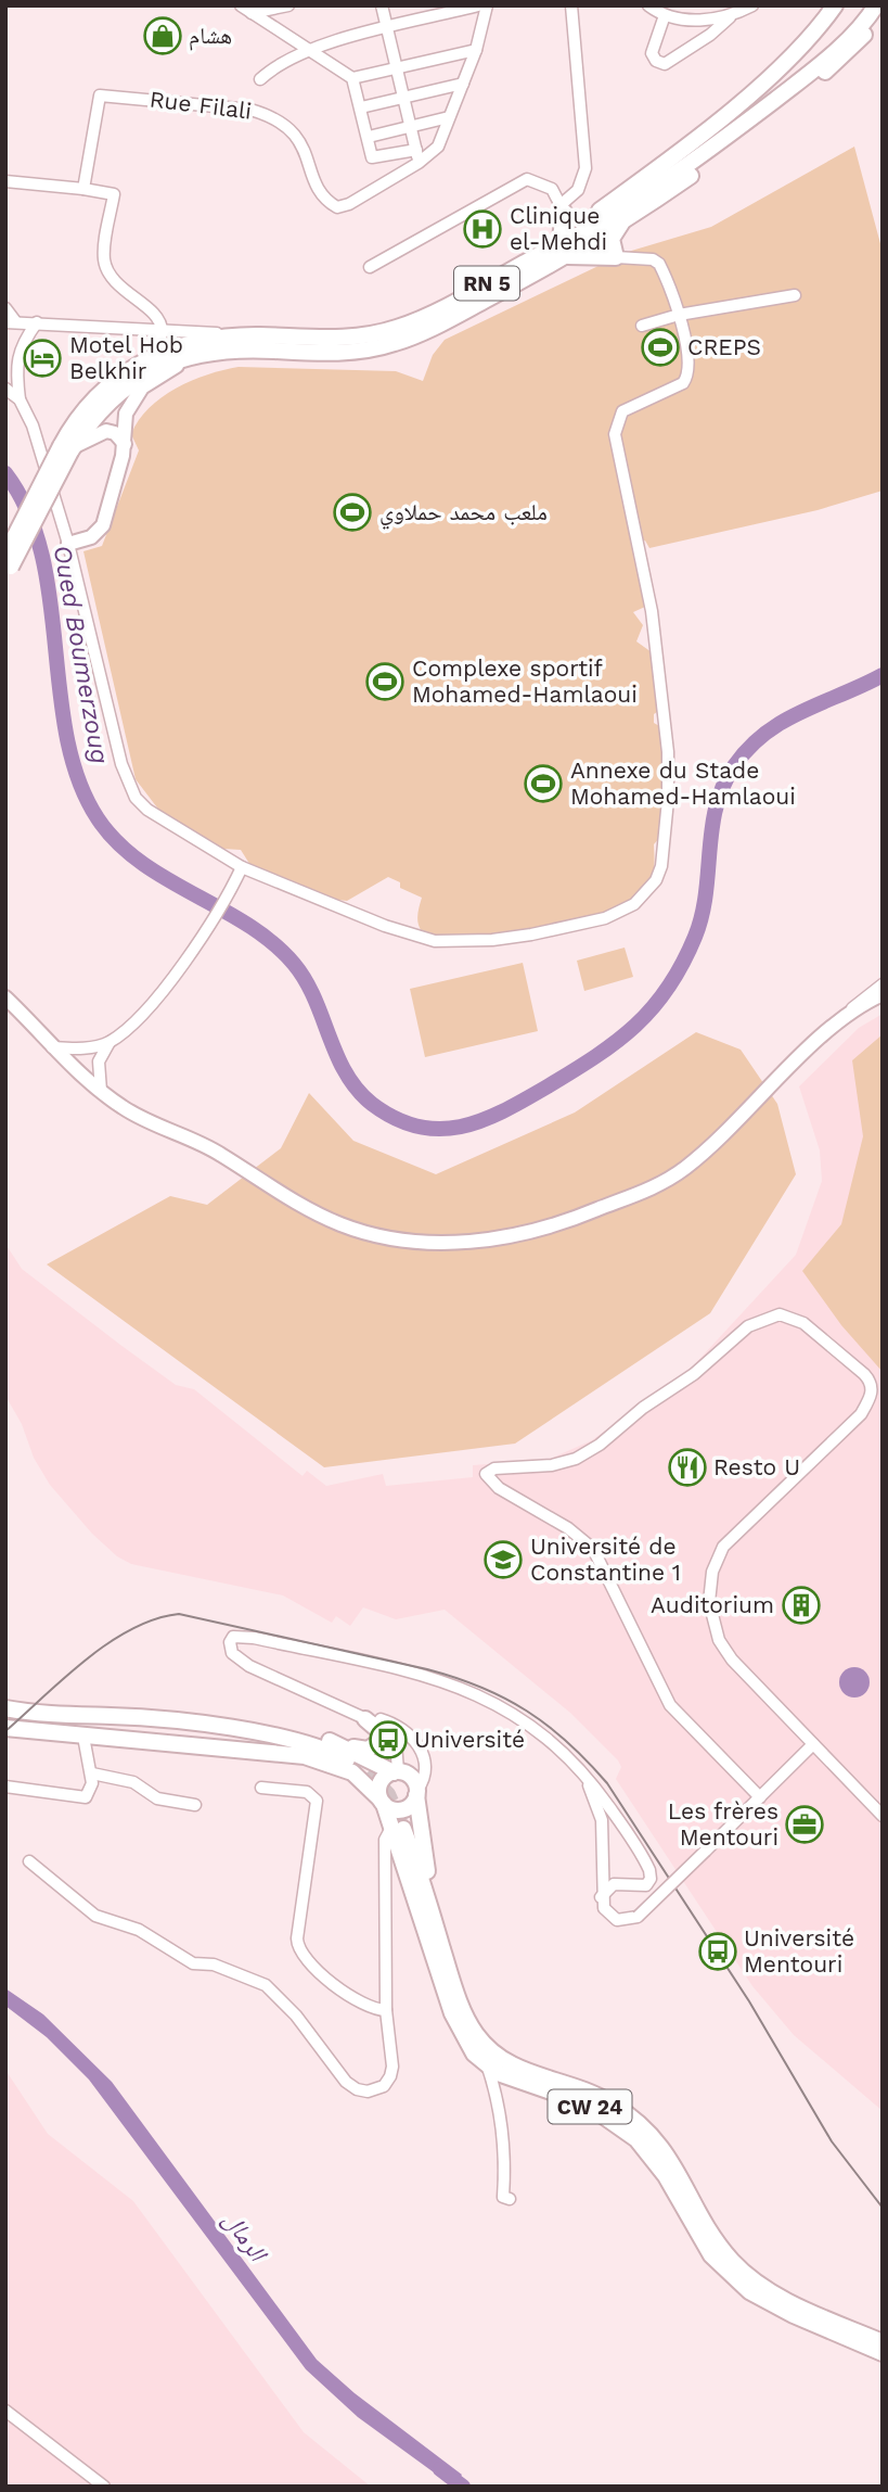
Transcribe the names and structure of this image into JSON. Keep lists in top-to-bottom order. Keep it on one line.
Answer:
{"streets":{"highway":["RN 5","CW 24"],"street":["Rue Filali"]},"water":["Oued Boumerzoug","الرمال"],"places":{"shop":["هشام"],"hospital":["Clinique el-Mehdi"],"sports":["CREPS","ملعب محمد حملاوي","Complexe sportif Mohamed-Hamlaoui","Annexe du Stade Mohamed-Hamlaoui"],"hotel":["Motel Hob Belkhir"],"restaurant":["Resto U"],"school or university":["Université de Constantine 1"],"building":["Auditorium"],"bus stop":["Université","Université Mentouri"],"office":["Les frères Mentouri"]}}
